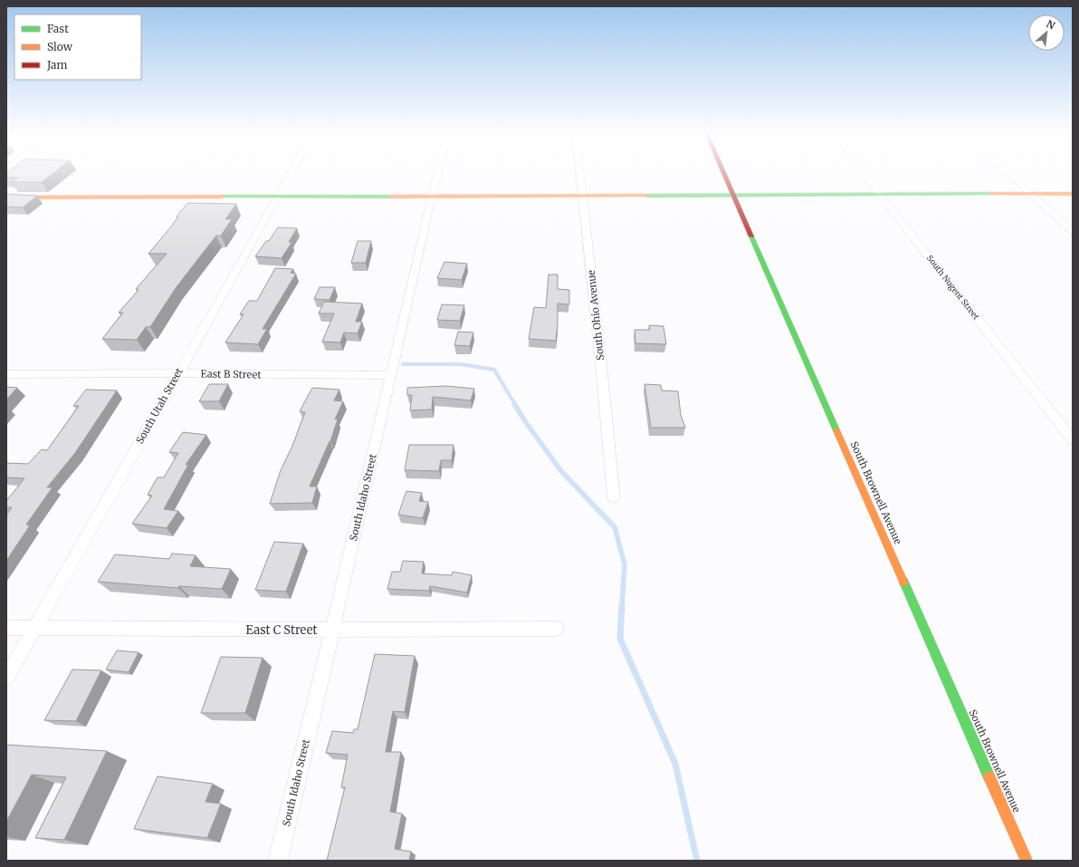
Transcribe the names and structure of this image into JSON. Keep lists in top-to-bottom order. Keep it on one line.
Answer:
{"streets":{"street":["South Nugent Street","South Ohio Avenue","East B Street","South Utah Street","South Brownell Avenue","South Idaho Street","East C Street"]},"crossings":[["East B Street","South Utah Street"],["East B Street","South Idaho Street"],["South Utah Street","East C Street"],["South Idaho Street","East C Street"]],"legend":["Fast","Slow","Jam"],"north":"top right"}
